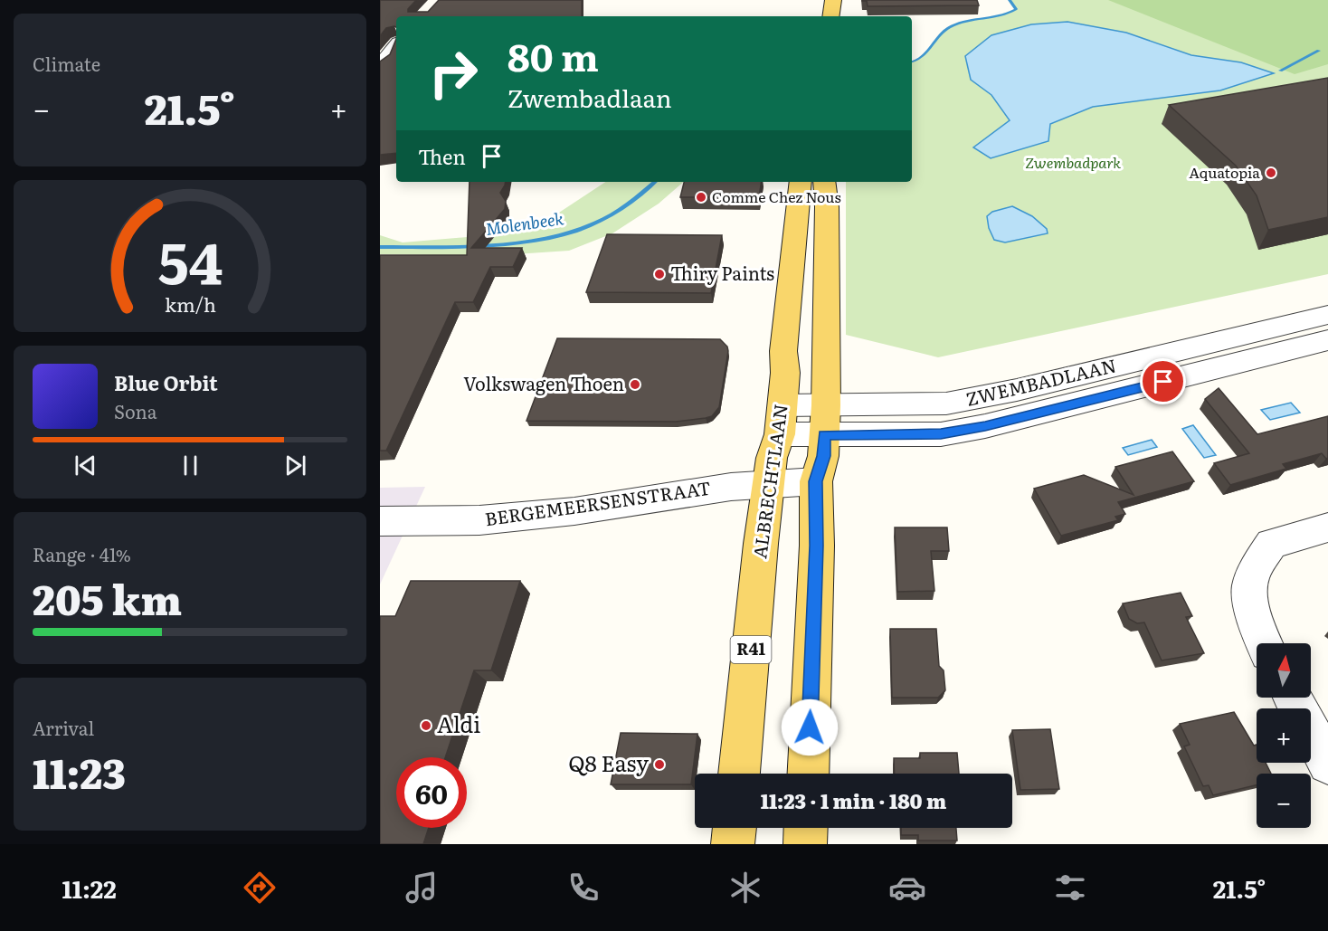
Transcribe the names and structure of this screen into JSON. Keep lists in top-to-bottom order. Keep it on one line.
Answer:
{"streets":{"main road":["ALBRECHTLAAN","R41"],"street":["ZWEMBADLAAN","BERGEMEERSENSTRAAT"]},"crossings":[["ZWEMBADLAAN","ALBRECHTLAAN"],["ALBRECHTLAAN","BERGEMEERSENSTRAAT"]],"water":["Molenbeek"],"parks":["Zwembadpark"],"places":["Aquatopia","Comme Chez Nous","Thiry Paints","Volkswagen Thoen","Aldi","Q8 Easy"],"north":"top","page":{"tile":["Climate",["Range · 41%","205 km"],["Arrival","11:23"]],"turn":["80 m","Zwembadlaan"],"heat":["−","21.5°","+"],"then":"Then","song":["Blue Orbit","Sona"],"map_buttons":["+","−"],"limit":"60","trip":"11:23 · 1 min · 180 m","tabs":["11:22","21.5°"],"gauge":["54","km/h"]}}
